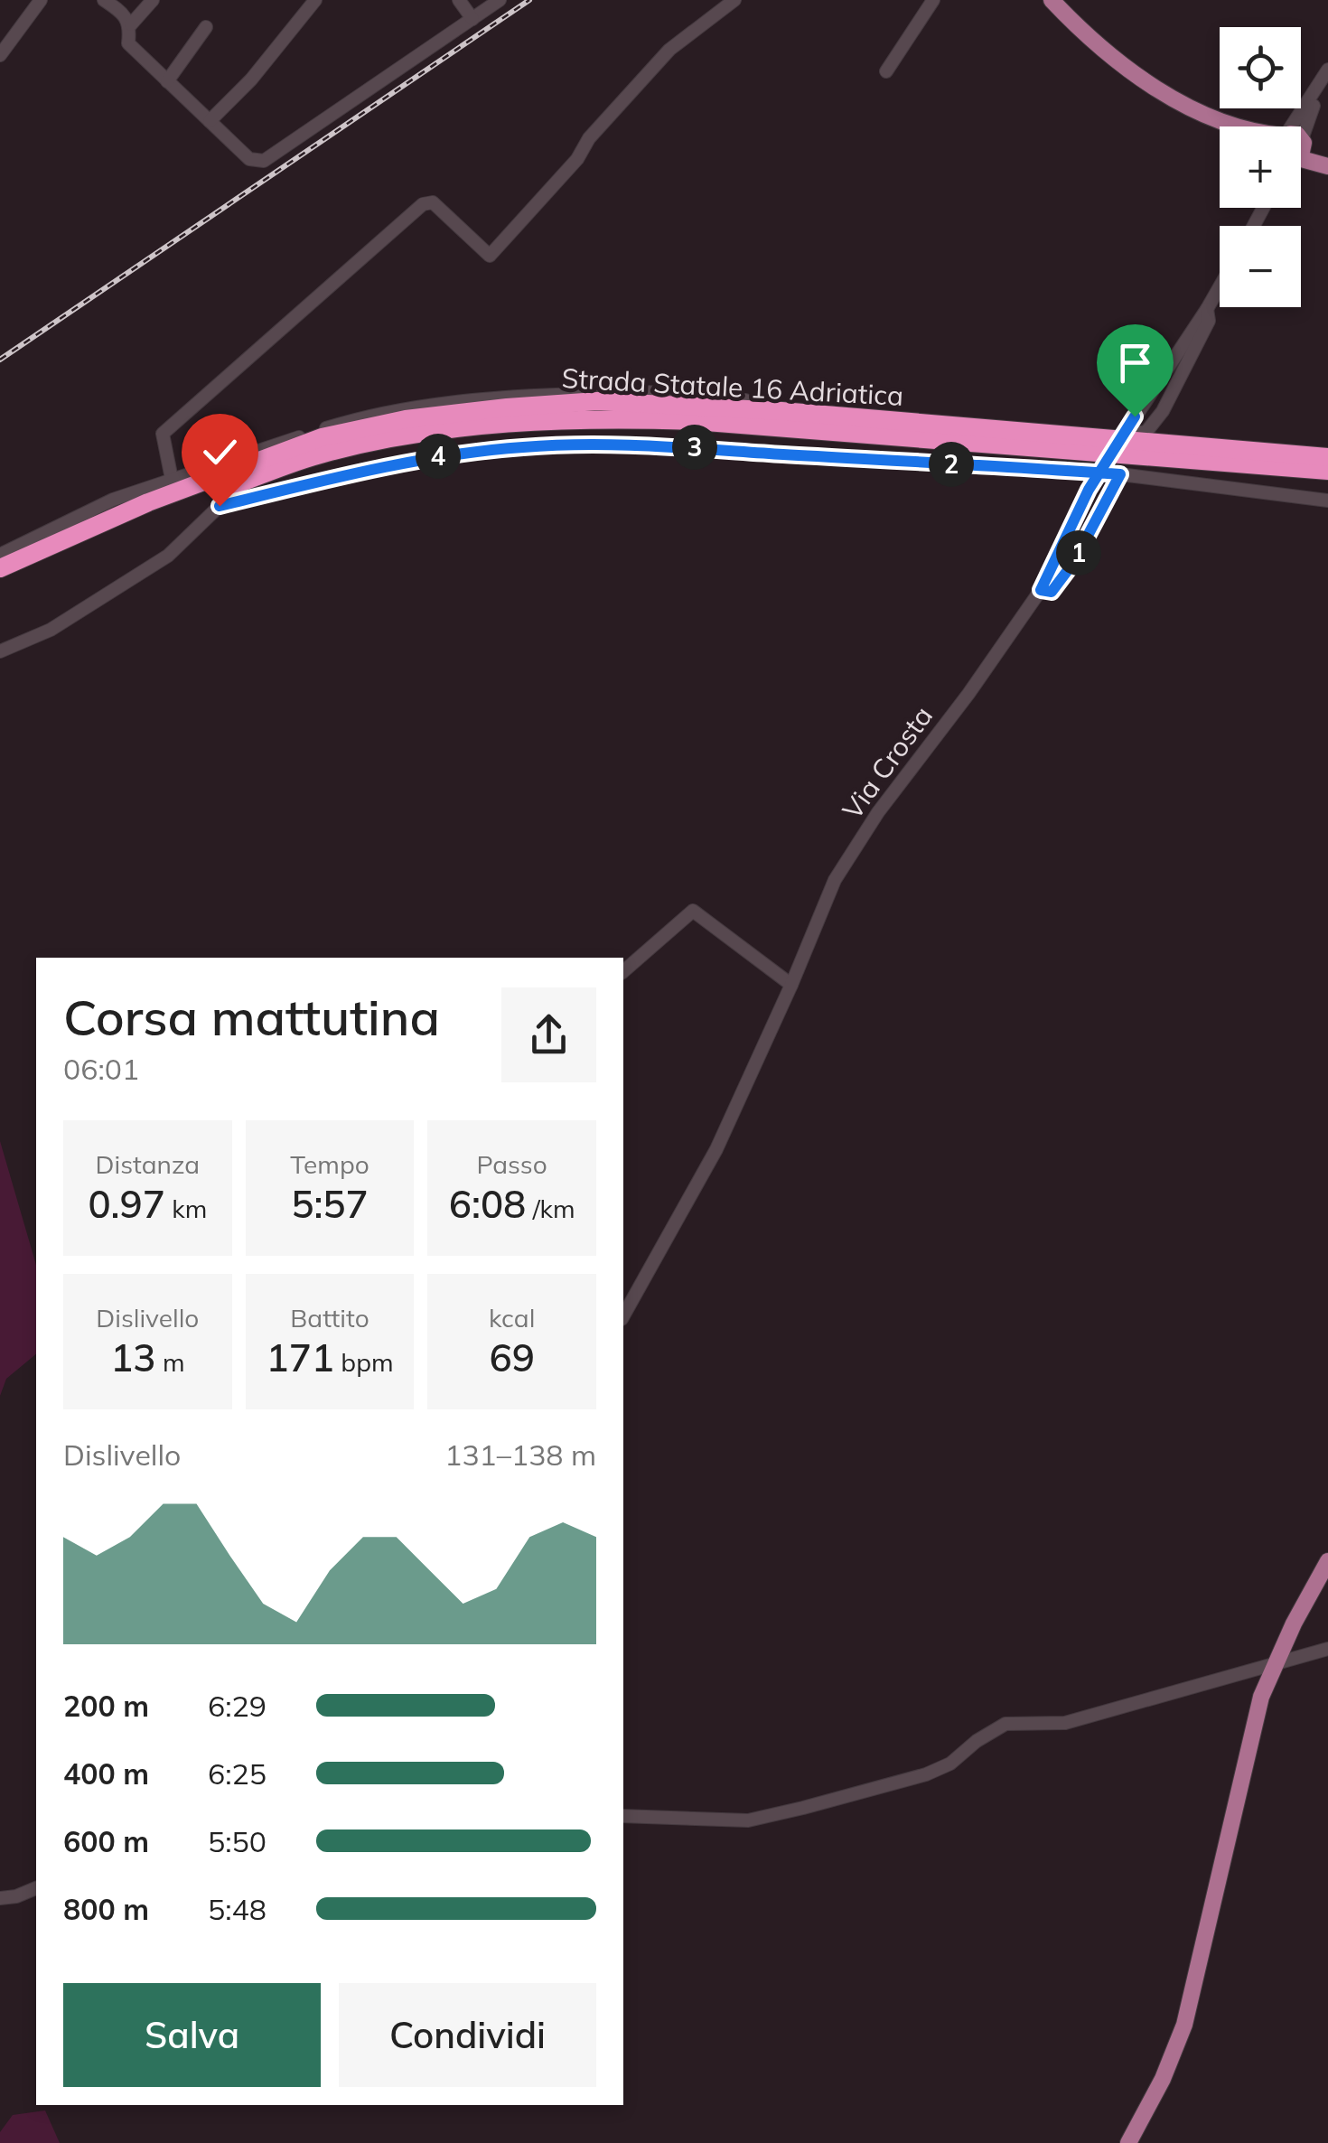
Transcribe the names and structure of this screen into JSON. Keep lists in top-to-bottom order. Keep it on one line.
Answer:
{"streets":{"highway":["Strada Statale 16 Adriatica"],"street":["Via Crosta"]},"page":{"map_buttons":["+","−"],"pins":["3","4","2","1"],"heading":["Corsa mattutina","06:01"],"stats":[["Distanza","0.97 km"],["Tempo","5:57"],["Passo","6:08 /km"],["Dislivello","13 m"],["Battito","171 bpm"],["kcal","69"]],"chart":["Dislivello","131–138 m"],"list":[{"name":"200 m","note":"6:29"},{"name":"400 m","note":"6:25"},{"name":"600 m","note":"5:50"},{"name":"800 m","note":"5:48"}],"buttons":["Salva","Condividi"]}}
